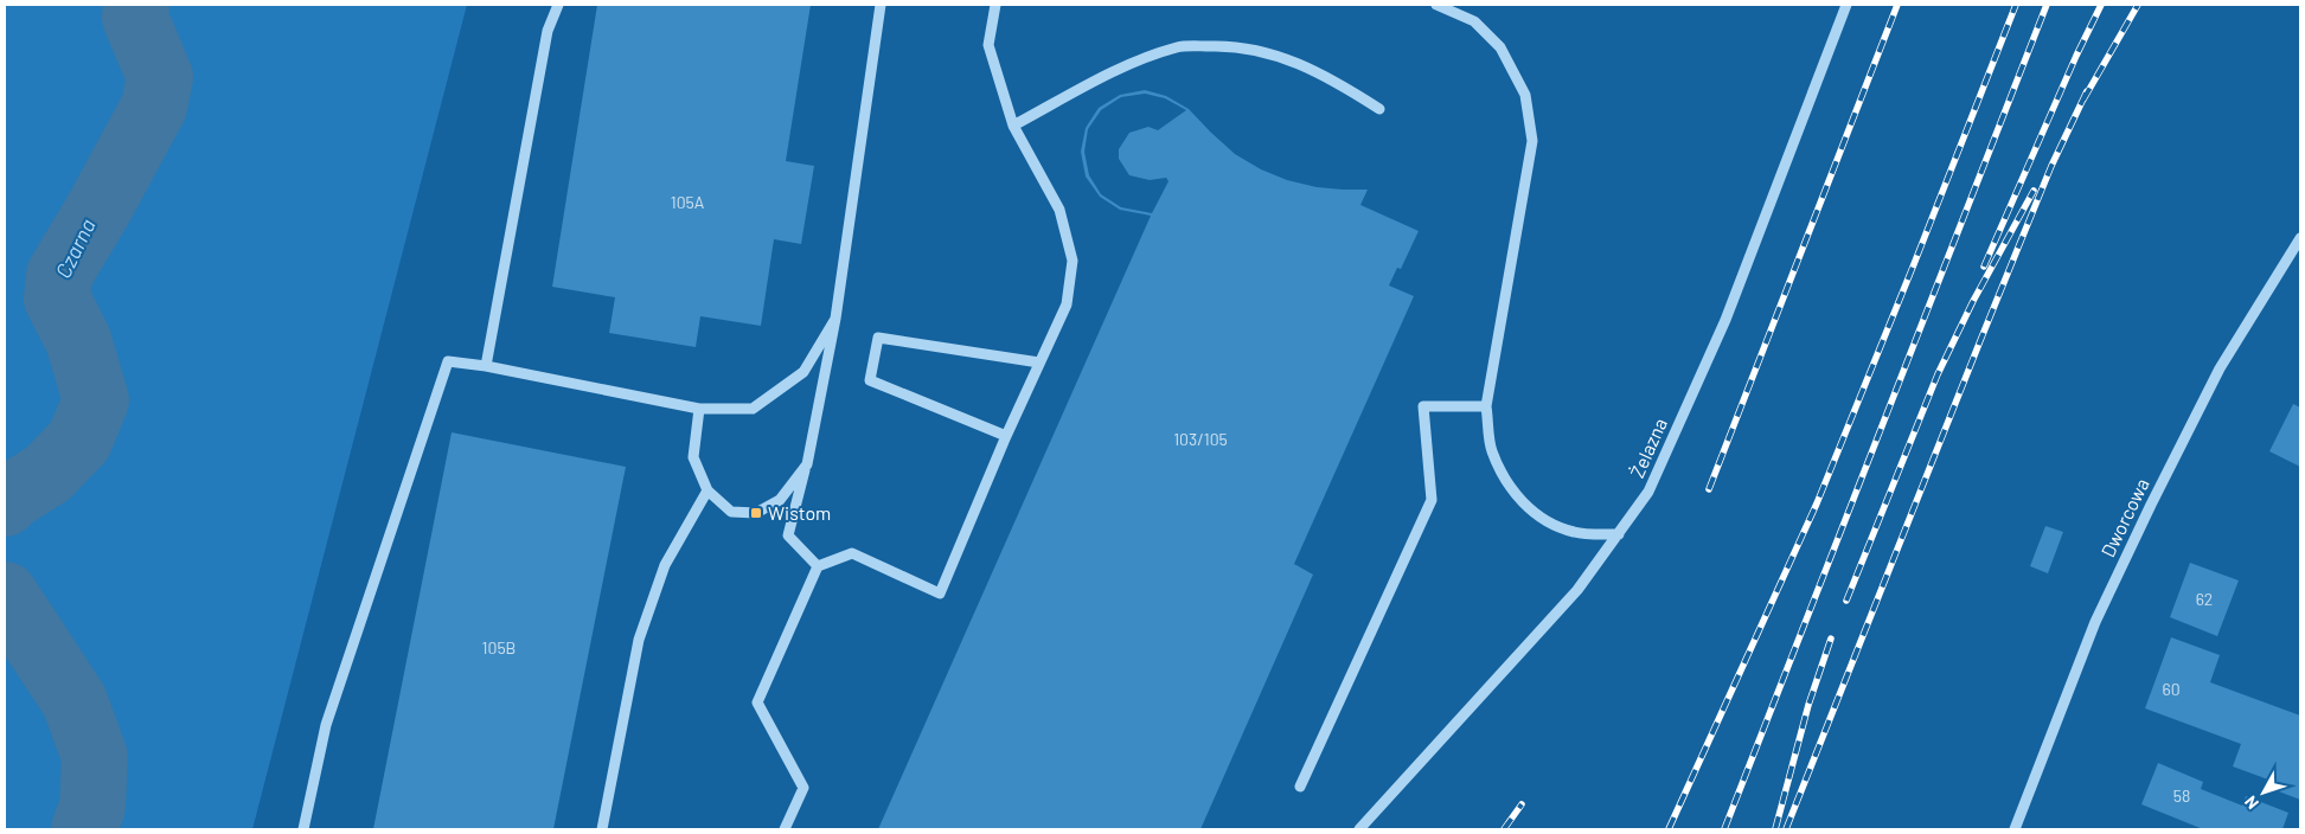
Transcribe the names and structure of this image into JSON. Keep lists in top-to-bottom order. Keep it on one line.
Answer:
{"streets":{"street":["Żelazna","Dworcowa"]},"water":["Czarna"],"places":{"transit":["Wistom"]},"house_numbers":["105A","103/105","62","105B","60","58"],"north":"bottom left"}
